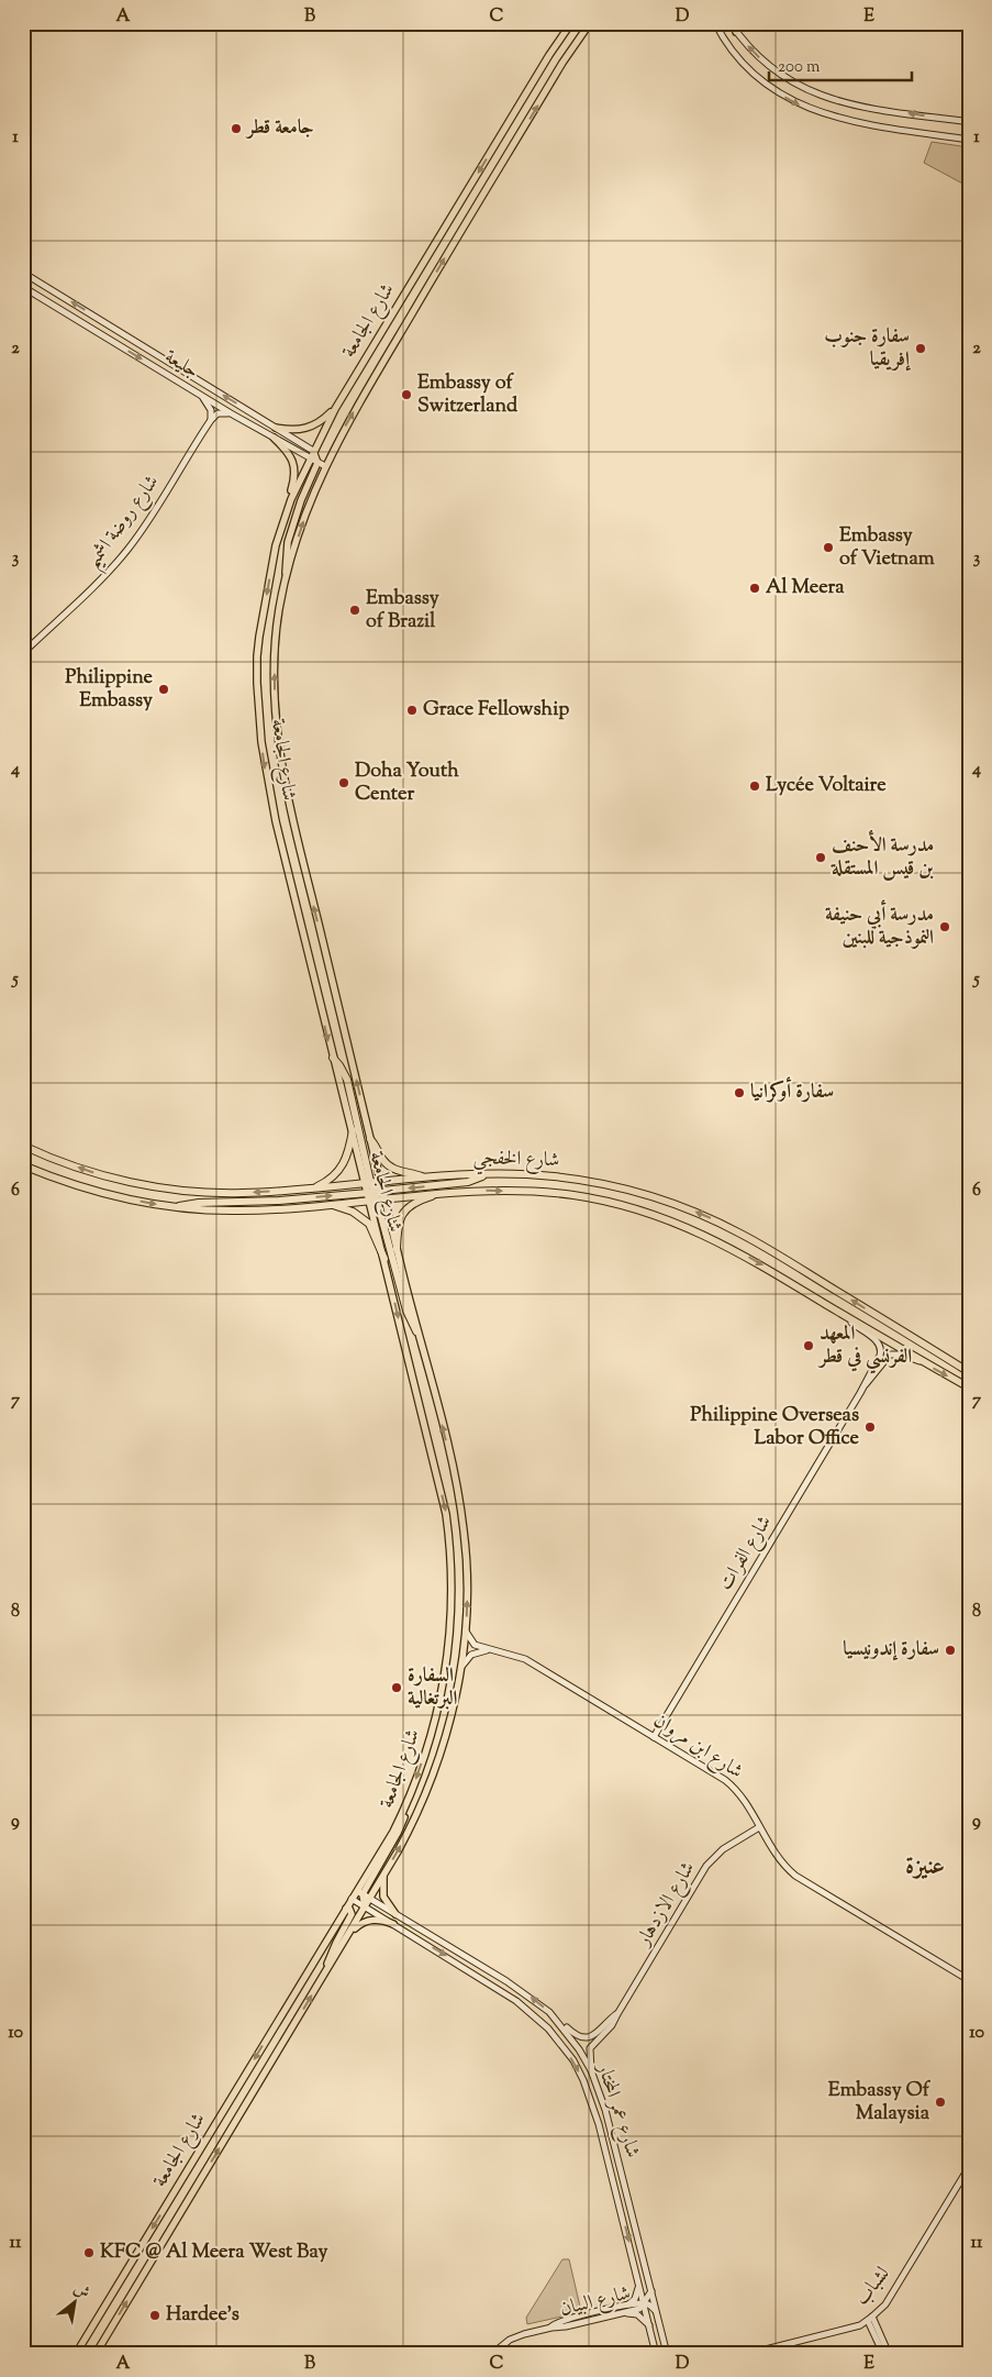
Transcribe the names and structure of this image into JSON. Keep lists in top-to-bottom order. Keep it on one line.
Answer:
{"streets":{"highway":["شارع الخفجي"],"main road":["شارع الجامعة"],"street":["جليعة","شارع روضة اشميم","شارع الفرات","شارع ابن مروان","شارع الازدهار","شارع عمر المختار","لشباب","شارع البيان"]},"crossings":[["شارع الجامعة","جليعة"],["شارع الجامعة","شارع الخفجي"],["شارع الجامعة","شارع ابن مروان"],["شارع الجامعة","شارع عمر المختار"],["شارع الخفجي","شارع الفرات"],["شارع الفرات","شارع ابن مروان"],["شارع ابن مروان","شارع الازدهار"],["شارع الازدهار","شارع عمر المختار"],["شارع عمر المختار","شارع البيان"]],"districts":["عنيزة"],"places":["جامعة قطر","سفارة جنوب إفريقيا","Embassy of Switzerland","Embassy of Vietnam","Al Meera","Embassy of Brazil","Philippine Embassy","Grace Fellowship","Doha Youth Center","Lycée Voltaire","مدرسة الأحنف بن قيس المستقلة","مدرسة أبي حنيفة النموذجية للبنين","سفارة أوكرانيا","المعهد الفرنسي في قطر","Philippine Overseas Labor Office","سفارة إندونيسيا","السفارة البرتغالية","Embassy Of Malaysia","KFC @ Al Meera West Bay","Hardee's"],"scale_bar":"200 m","north":"top right","grid":{"columns":["A","B","C","D","E"],"rows":["1","2","3","4","5","6","7","8","9","10","11"]}}
